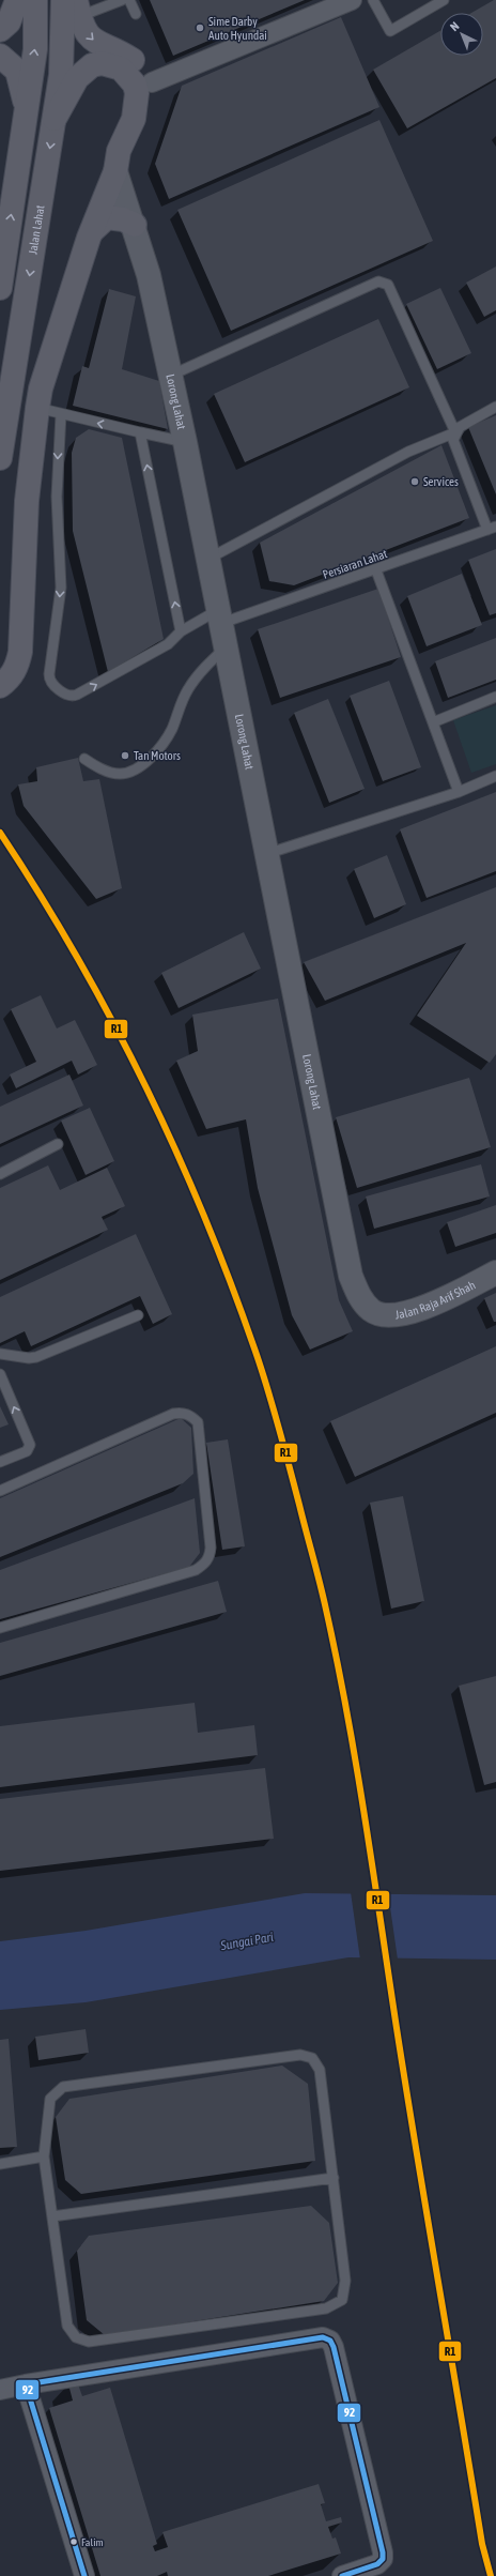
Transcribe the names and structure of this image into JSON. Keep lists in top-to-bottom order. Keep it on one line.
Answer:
{"streets":{"main road":["Jalan Lahat"],"street":["Lorong Lahat","Jalan Raja Arif Shah"],"lane":["Persiaran Lahat"]},"crossings":[["Lorong Lahat","Persiaran Lahat"],["Lorong Lahat","Jalan Raja Arif Shah"]],"water":["Sungai Pari"],"places":["Sime Darby Auto Hyundai","Services","Tan Motors","Falim"],"lines":["transit line R1","transit line 92"],"north":"top left"}
